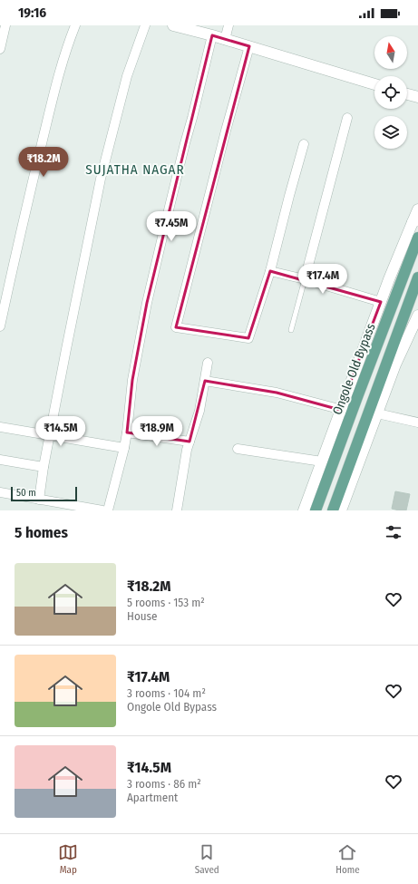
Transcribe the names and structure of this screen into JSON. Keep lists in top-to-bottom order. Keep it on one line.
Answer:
{"streets":{"main road":["Ongole Old Bypass"]},"districts":["SUJATHA NAGAR"],"scale_bar":"50 m","north":"top","page":{"status":"19:16","price":["₹18.2M","₹7.45M","₹17.4M","₹14.5M","₹18.9M"],"scale":"50 m","heading":"5 homes","list":[{"name":"₹18.2M","note":"5 rooms · 153 m² · House"},{"name":"₹17.4M","note":"3 rooms · 104 m² · Ongole Old Bypass"},{"name":"₹14.5M","note":"3 rooms · 86 m² · Apartment"}],"tabs":["Map","Saved","Home"]}}
